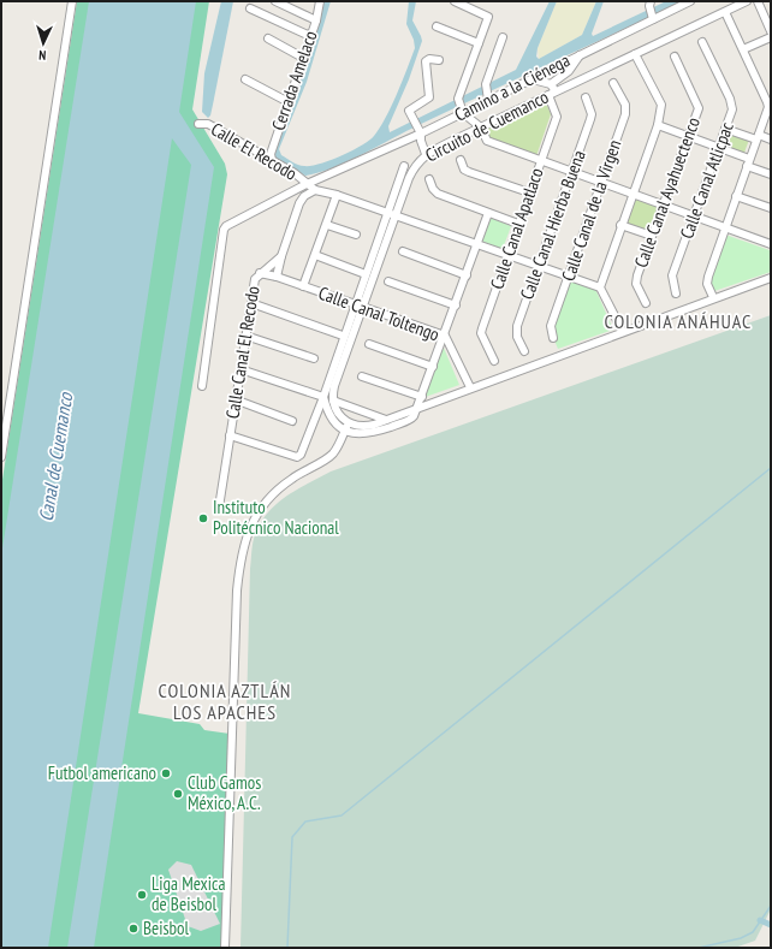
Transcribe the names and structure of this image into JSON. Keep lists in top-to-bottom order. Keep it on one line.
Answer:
{"streets":{"street":["Cerrada Amelaco","Camino a la Ciénega","Circuito de Cuemanco","Calle El Recodo","Calle Canal Atlicpac","Calle Canal Ayahuectenco","Calle Canal de la Virgen","Calle Canal Hierba Buena","Calle Canal Apatlaco","Calle Canal Toltengo","Calle Canal El Recodo"]},"crossings":[["Cerrada Amelaco","Calle El Recodo"],["Camino a la Ciénega","Calle El Recodo"],["Circuito de Cuemanco","Calle Canal Apatlaco"],["Circuito de Cuemanco","Calle Canal Toltengo"],["Circuito de Cuemanco","Calle Canal El Recodo"],["Calle Canal Toltengo","Calle Canal El Recodo"]],"districts":["COLONIA ANÁHUAC","COLONIA AZTLÁN LOS APACHES"],"water":["Canal de Cuemanco"],"places":["Instituto Politécnico Nacional","Futbol americano","Club Gamos México, A.C.","Liga Mexica de Beisbol","Beisbol"],"north":"bottom"}
